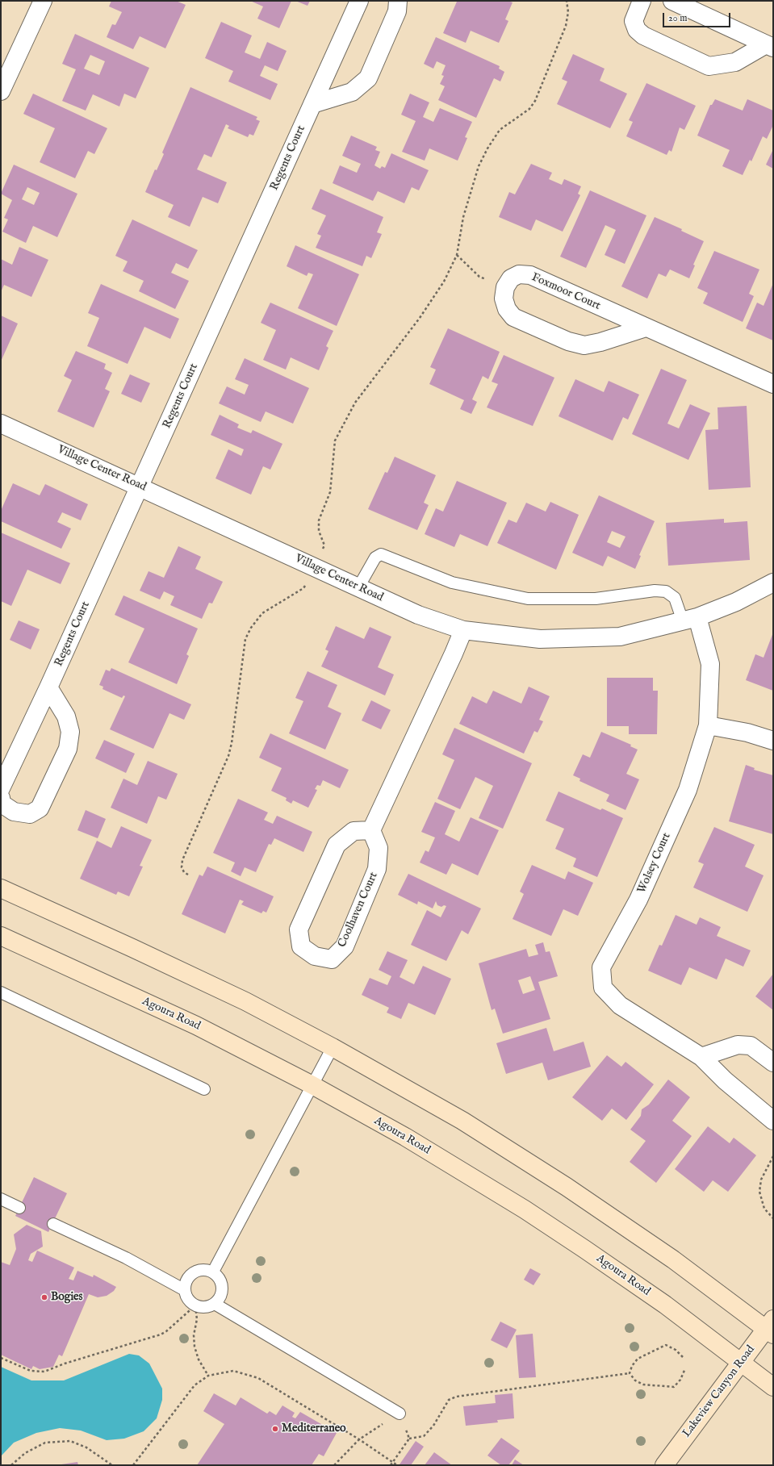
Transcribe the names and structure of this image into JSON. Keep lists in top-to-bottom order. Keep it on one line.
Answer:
{"streets":{"main road":["Agoura Road","Lakeview Canyon Road"],"street":["Regents Court","Foxmoor Court","Village Center Road","Wolsey Court","Coolhaven Court"]},"crossings":[["Regents Court","Village Center Road"],["Village Center Road","Wolsey Court"],["Agoura Road","Lakeview Canyon Road"]],"places":["Bogies","Mediterraneo"],"scale_bar":"20 m"}
